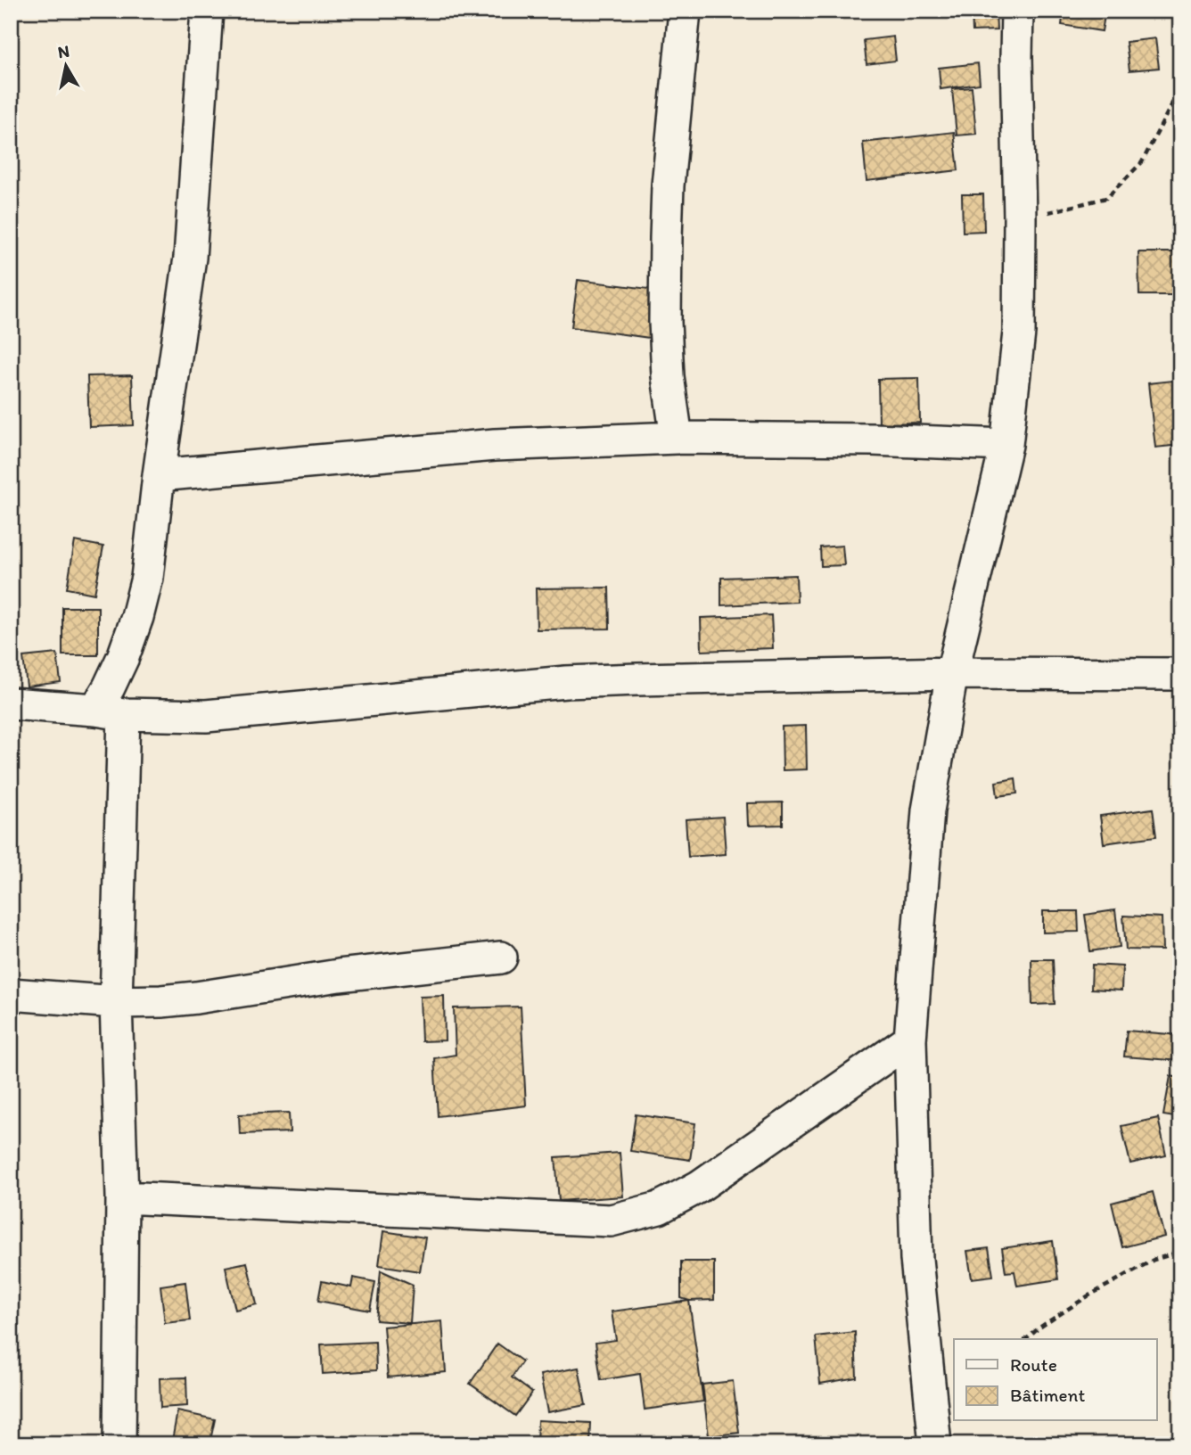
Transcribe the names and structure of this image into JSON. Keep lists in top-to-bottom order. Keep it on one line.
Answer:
{"legend":["Route","Bâtiment"],"north":"top"}
